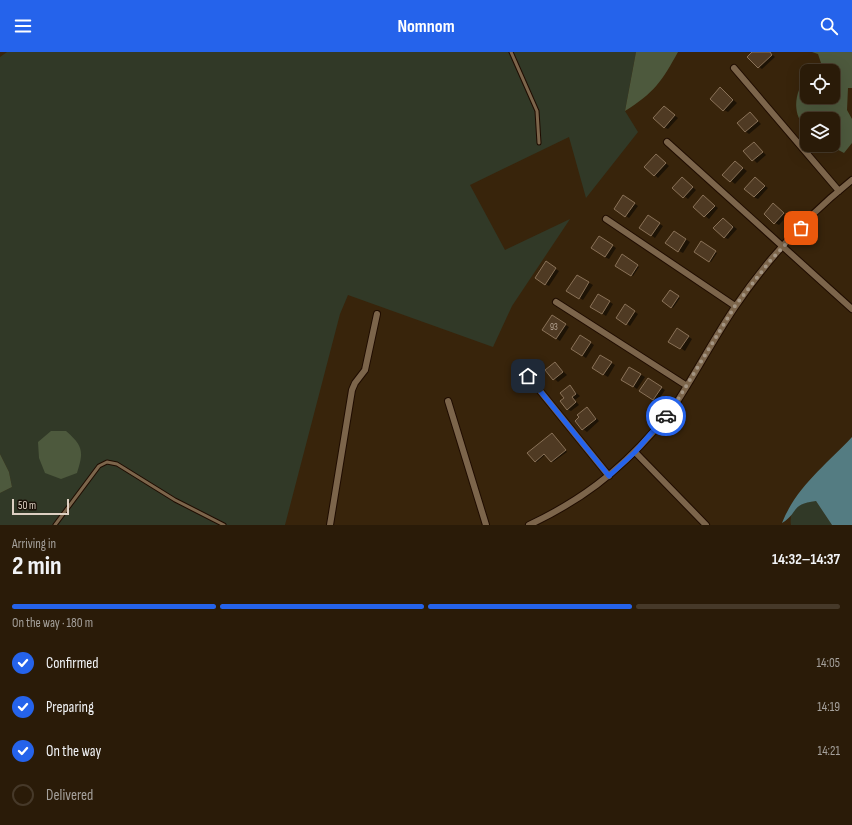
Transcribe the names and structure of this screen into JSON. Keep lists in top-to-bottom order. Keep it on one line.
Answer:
{"house_numbers":["93"],"scale_bar":"50 m","page":{"header":"Nomnom","scale":"50 m","heading":["2 min","Arriving in","14:32–14:37"],"bar":"On the way · 180 m","list":[["Confirmed","14:05"],["Preparing","14:19"],["On the way","14:21"],"Delivered"]}}
